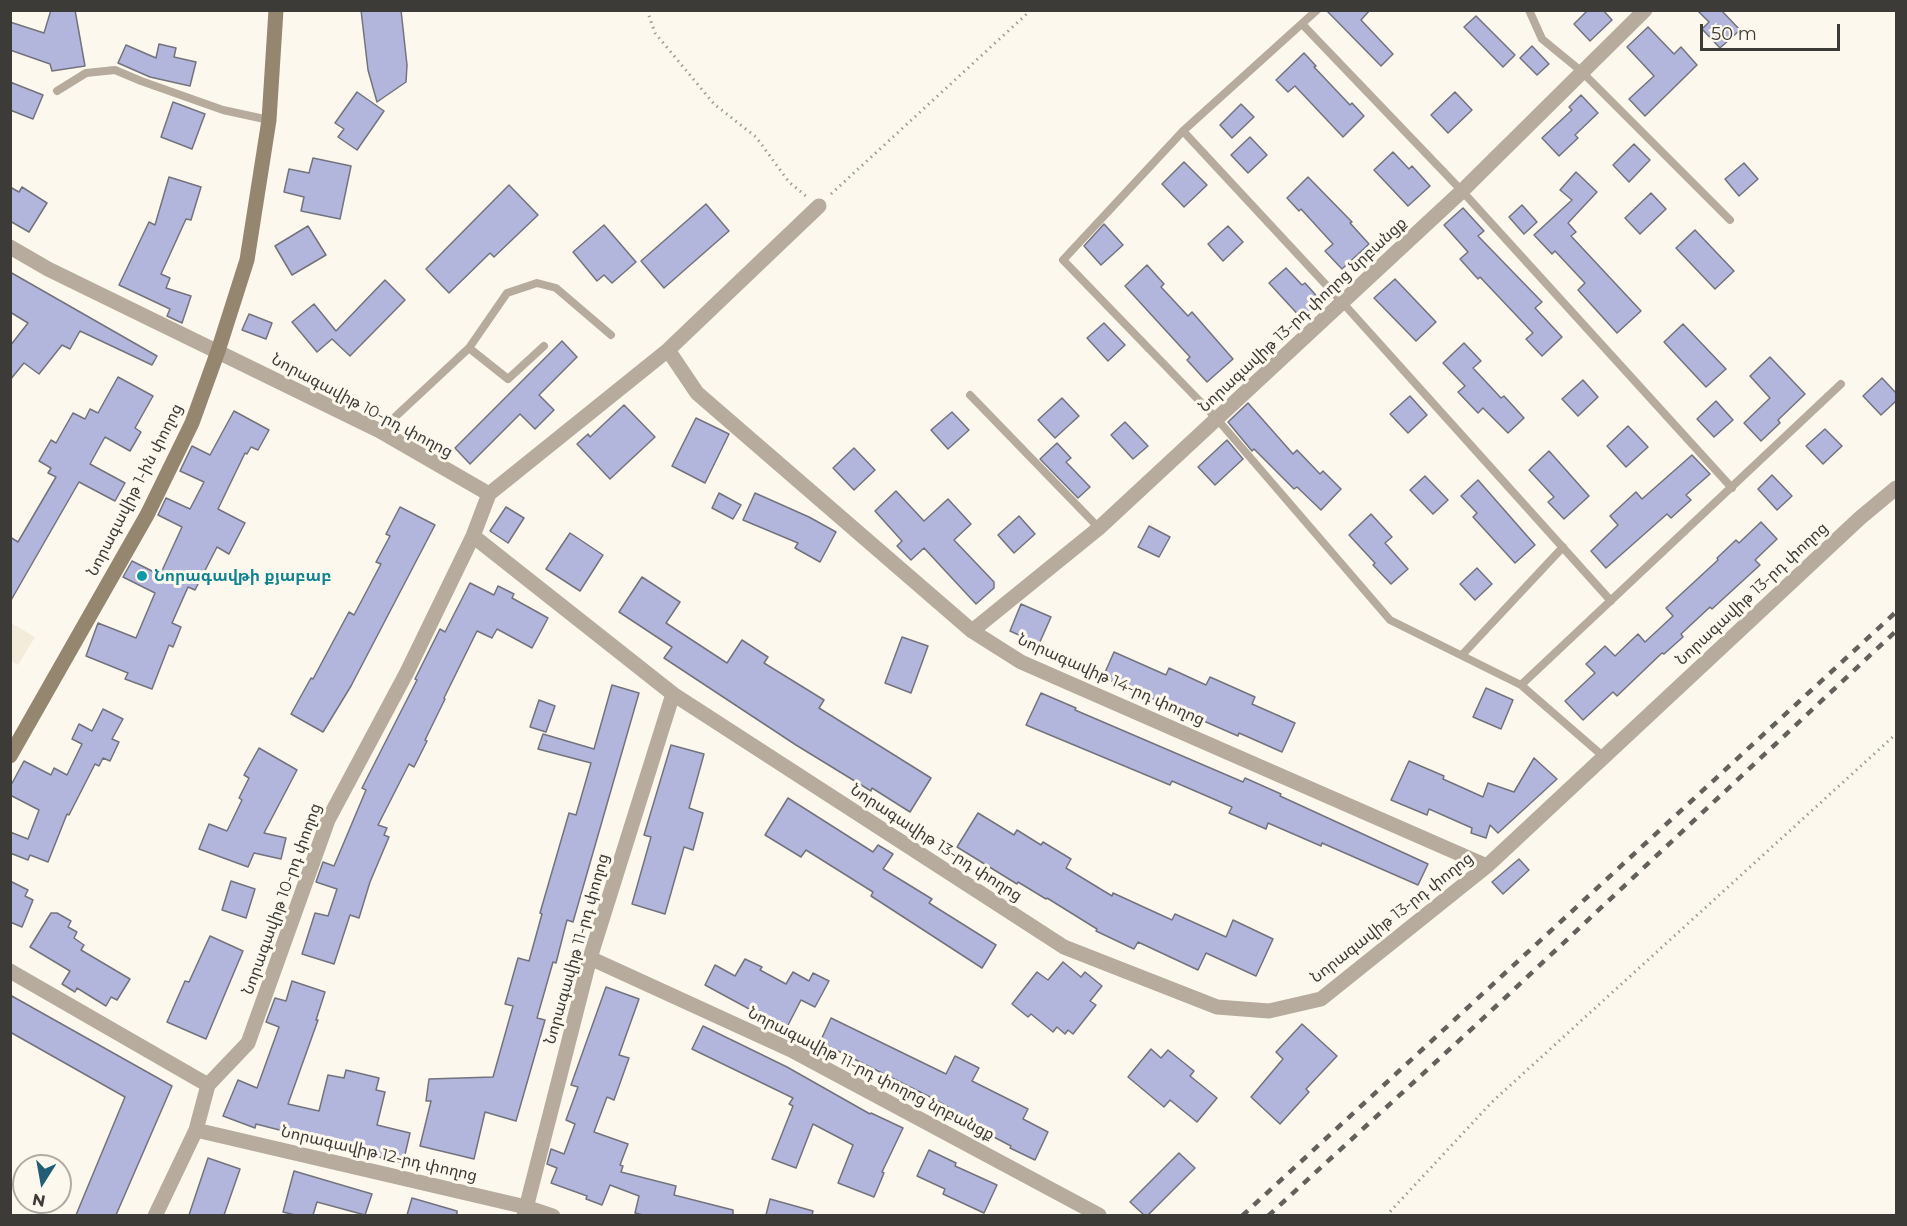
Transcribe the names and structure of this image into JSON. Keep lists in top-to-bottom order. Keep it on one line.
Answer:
{"streets":{"main road":["Նորագավիթ 1-ին փողոց"],"street":["Նորագավիթ 13-րդ փողոց նրբանցք","Նորագավիթ 10-րդ փողոց","Նորագավիթ 13-րդ փողոց","Նորագավիթ 14-րդ փողոց","Նորագավիթ 11-րդ փողոց","Նորագավիթ 11-րդ փողոց նրբանցք","Նորագավիթ 12-րդ փողոց"]},"crossings":[["Նորագավիթ 13-րդ փողոց նրբանցք","Նորագավիթ 14-րդ փողոց"],["Նորագավիթ 10-րդ փողոց","Նորագավիթ 1-ին փողոց"],["Նորագավիթ 10-րդ փողոց","Նորագավիթ 13-րդ փողոց"],["Նորագավիթ 10-րդ փողոց","Նորագավիթ 12-րդ փողոց"],["Նորագավիթ 13-րդ փողոց","Նորագավիթ 14-րդ փողոց"],["Նորագավիթ 13-րդ փողոց","Նորագավիթ 11-րդ փողոց"],["Նորագավիթ 11-րդ փողոց","Նորագավիթ 11-րդ փողոց նրբանցք"],["Նորագավիթ 11-րդ փողոց","Նորագավիթ 12-րդ փողոց"]],"places":["Նորագավթի քյաբաբ"],"scale_bar":"50 m","north":"bottom"}
